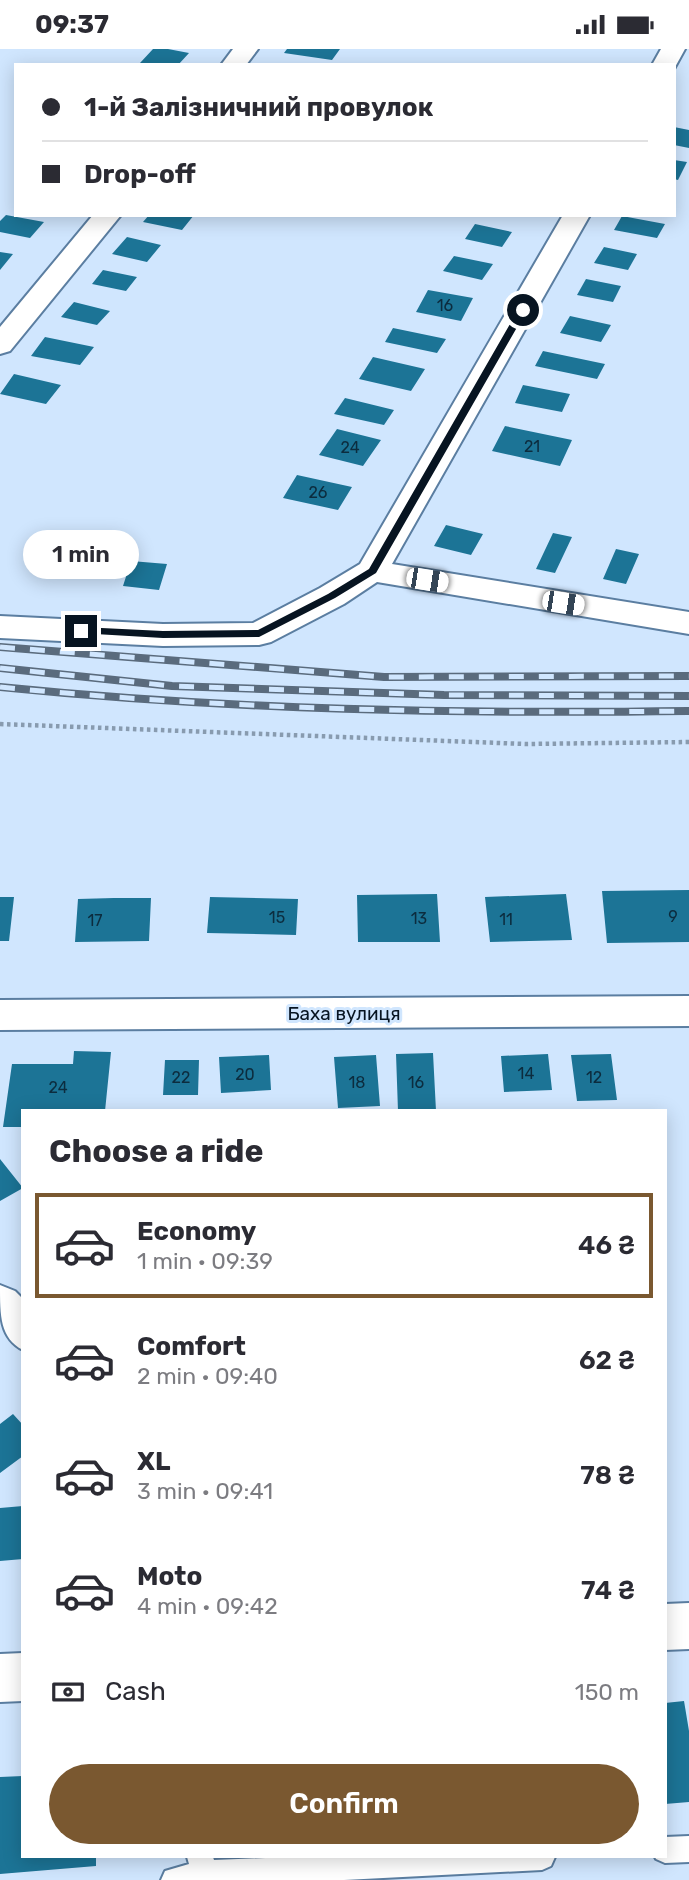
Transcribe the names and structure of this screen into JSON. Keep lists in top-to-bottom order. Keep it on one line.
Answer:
{"streets":{"street":["Баха вулиця"]},"house_numbers":["16","21","24","26","9","15","13","11","17","14","20","22","12","18","16","24"],"page":{"status":"09:37","banner":["1-й Залізничний провулок","Drop-off"],"bubble":"1 min","heading":"Choose a ride","list":[{"name":"Economy","note":"1 min · 09:39","value":"46 ₴"},{"name":"Comfort","note":"2 min · 09:40","value":"62 ₴"},{"name":"XL","note":"3 min · 09:41","value":"78 ₴"},{"name":"Moto","note":"4 min · 09:42","value":"74 ₴"}],"pay":["Cash","150 m"],"buttons":"Confirm"}}
